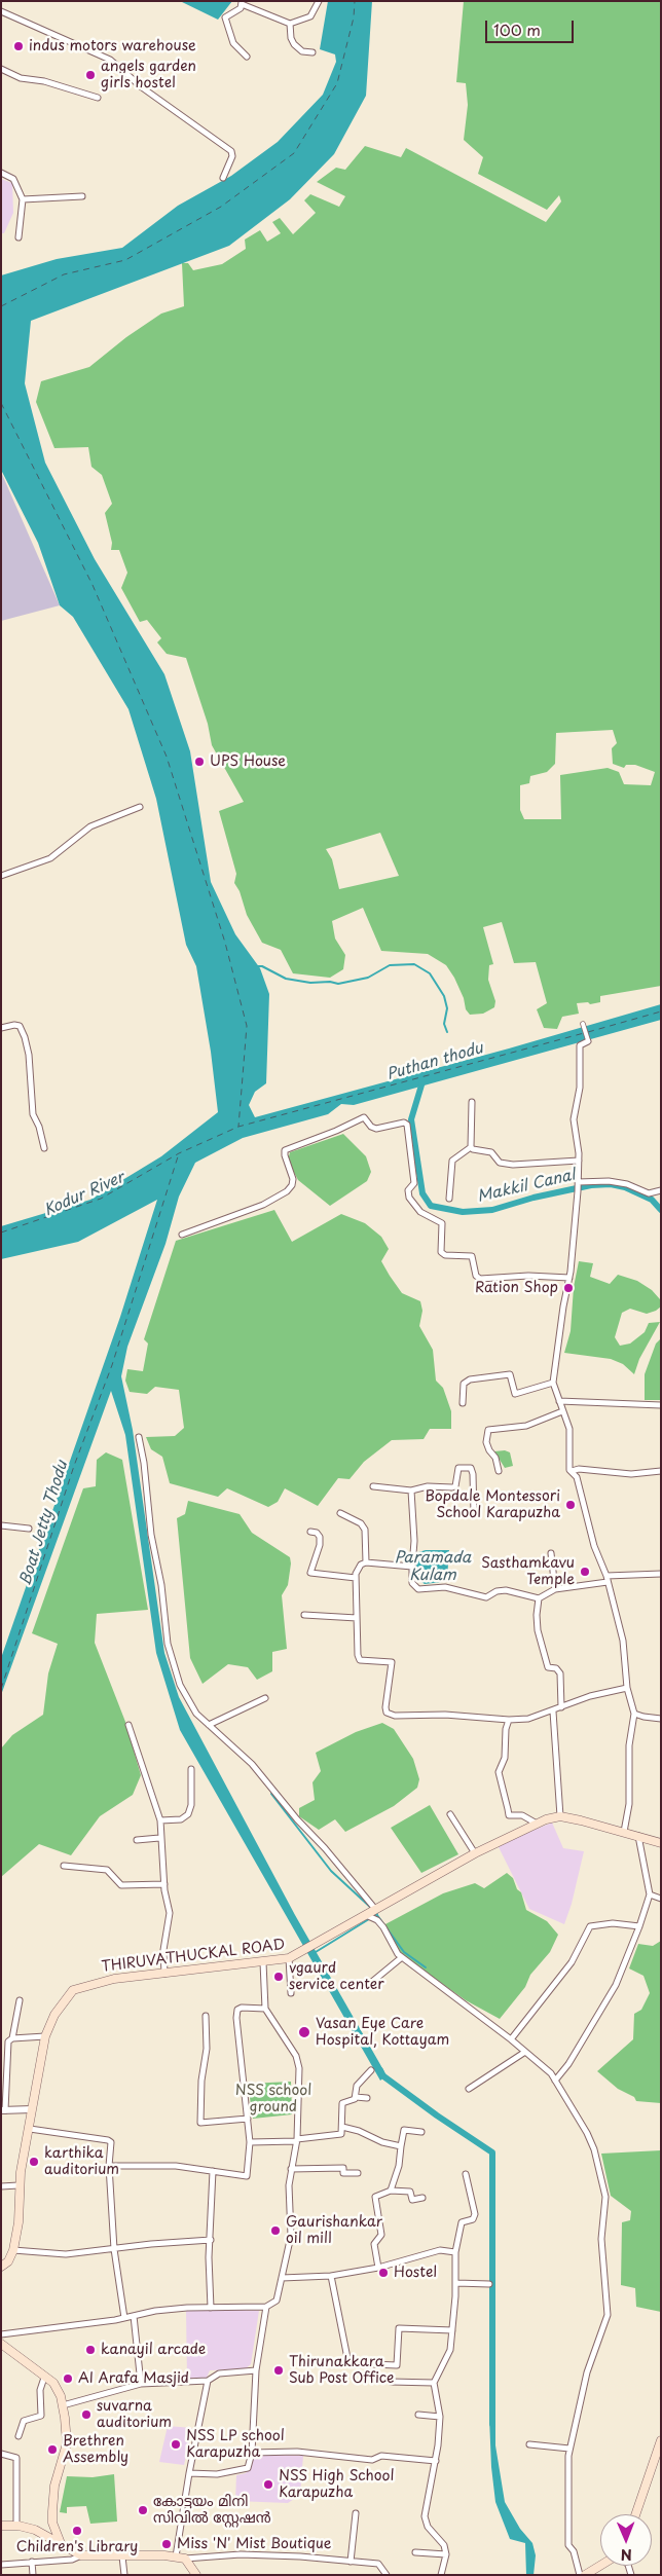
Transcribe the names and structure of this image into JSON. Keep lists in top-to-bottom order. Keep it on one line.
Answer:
{"streets":{"main road":["THIRUVATHUCKAL ROAD"]},"water":["Puthan thodu","Makkil Canal","Kodur River","Boat Jetty Thodu","Paramada Kulam"],"parks":["NSS school ground"],"places":["indus motors warehouse","angels garden girls hostel","UPS House","Ration Shop","Bopdale Montessori School Karapuzha","Sasthamkavu Temple","vgaurd service center","Vasan Eye Care Hospital, Kottayam","karthika auditorium","Gaurishankar oil mill","Hostel","kanayil arcade","Thirunakkara Sub Post Office","AI Arafa Masjid","suvarna auditorium","NSS LP school Karapuzha","Brethren Assembly","NSS High School Karapuzha","കോട്ടയം മിനി സിവിൽ സ്റ്റേഷൻ","Children's Library","Miss 'N' Mist Boutique"],"scale_bar":"100 m","north":"bottom"}
